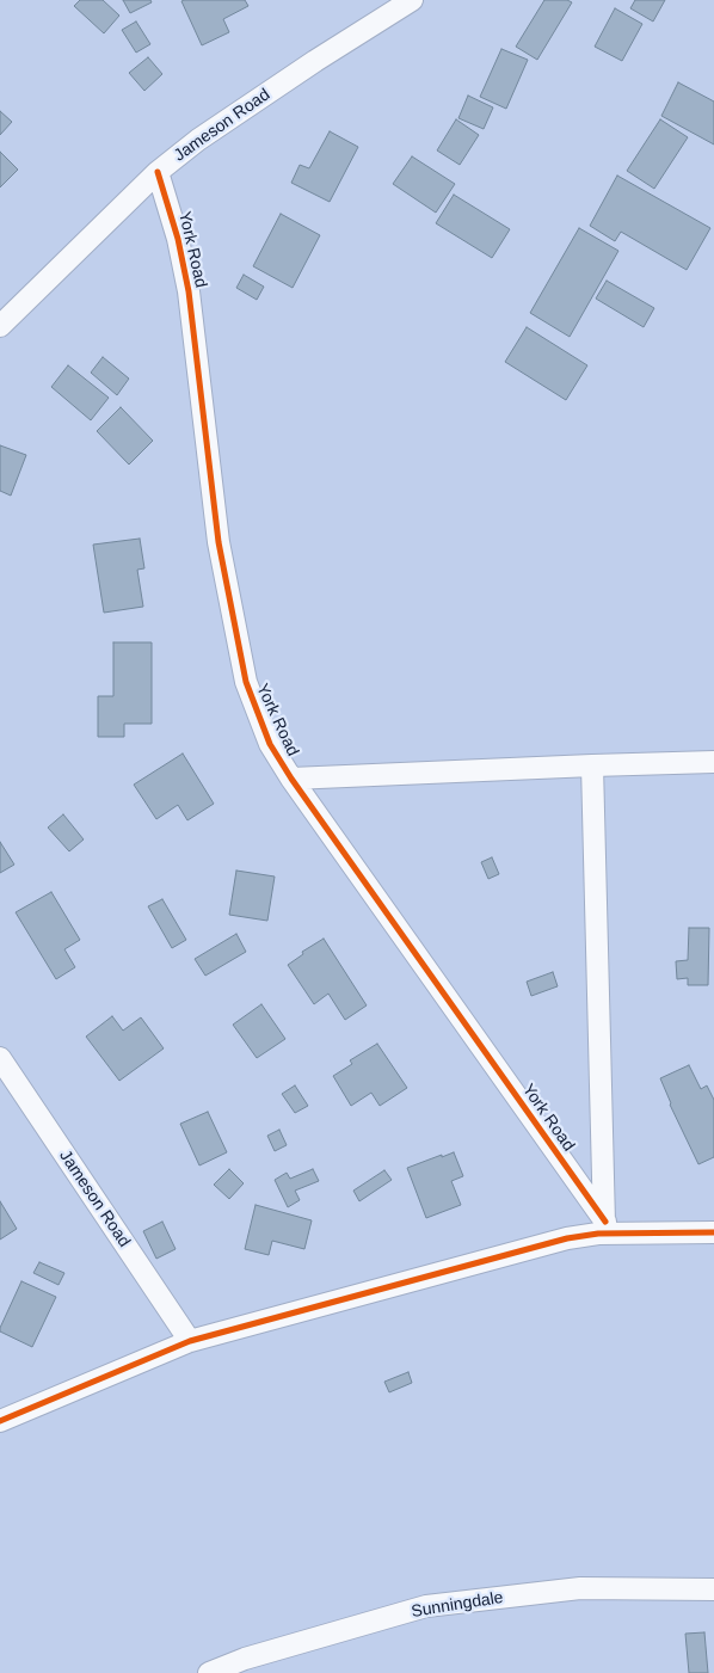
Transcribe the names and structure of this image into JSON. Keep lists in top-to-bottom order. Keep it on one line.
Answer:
{"streets":{"street":["Jameson Road","York Road","Sunningdale"]},"crossings":[["Jameson Road","York Road"]]}
